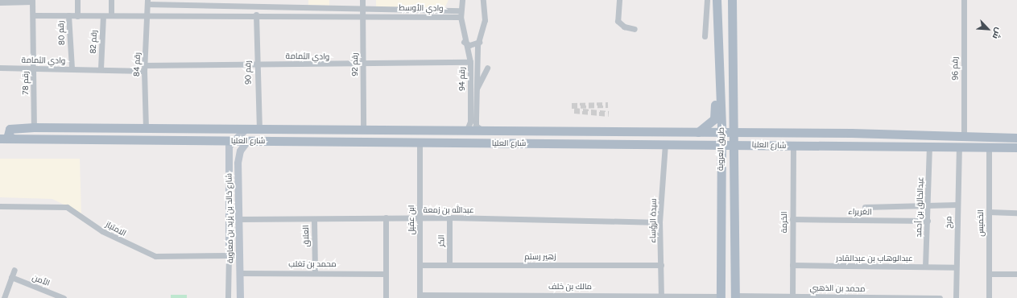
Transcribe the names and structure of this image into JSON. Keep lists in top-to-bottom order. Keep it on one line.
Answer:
{"streets":{"main road":["شارع العليا","طريق العروبة","شارع خالد بن يزيد بن معاوية"],"street":["وادي الأوسط","رقم 80","رقم 82","وادي الثمامة","رقم 84","رقم 92","رقم 96","رقم 90","رقم 94","رقم 78","عبدالخالق بن أحمد","عبدالله بن زمعة","الغريراء","ابن عقيل","سيدة الرؤساء","الخرمة","مرخ","الخميس","الامتياز","العلاق","الكر","زهير رستم","عبدالوهاب بن عبدالقادر","محمد بن تغلب","الأمن","مالك بن خلف","محمد بن الذهبي"]},"crossings":[["وادي الأوسط","رقم 80"],["وادي الأوسط","رقم 82"],["وادي الأوسط","رقم 84"],["وادي الأوسط","رقم 92"],["وادي الأوسط","رقم 90"],["وادي الأوسط","رقم 94"],["وادي الأوسط","رقم 78"],["رقم 80","وادي الثمامة"],["رقم 82","وادي الثمامة"],["وادي الثمامة","رقم 84"],["وادي الثمامة","رقم 92"],["وادي الثمامة","رقم 90"],["وادي الثمامة","رقم 94"],["وادي الثمامة","رقم 78"],["رقم 84","شارع العليا"],["رقم 92","شارع العليا"],["رقم 96","شارع العليا"],["رقم 90","شارع العليا"],["رقم 94","شارع العليا"],["رقم 78","شارع العليا"],["شارع العليا","طريق العروبة"],["شارع العليا","عبدالخالق بن أحمد"],["شارع العليا","شارع خالد بن يزيد بن معاوية"],["شارع العليا","ابن عقيل"],["شارع العليا","سيدة الرؤساء"],["شارع العليا","الخرمة"],["شارع العليا","مرخ"],["شارع العليا","الخميس"],["طريق العروبة","مالك بن خلف"],["طريق العروبة","محمد بن الذهبي"],["عبدالخالق بن أحمد","الغريراء"],["عبدالخالق بن أحمد","عبدالوهاب بن عبدالقادر"],["عبدالله بن زمعة","شارع خالد بن يزيد بن معاوية"],["عبدالله بن زمعة","ابن عقيل"],["عبدالله بن زمعة","سيدة الرؤساء"],["عبدالله بن زمعة","العلاق"],["عبدالله بن زمعة","الكر"],["الغريراء","الخرمة"],["شارع خالد بن يزيد بن معاوية","الامتياز"],["شارع خالد بن يزيد بن معاوية","محمد بن تغلب"],["ابن عقيل","زهير رستم"],["ابن عقيل","مالك بن خلف"],["سيدة الرؤساء","زهير رستم"],["سيدة الرؤساء","مالك بن خلف"],["الخرمة","عبدالوهاب بن عبدالقادر"],["الخرمة","محمد بن الذهبي"],["مرخ","عبدالوهاب بن عبدالقادر"],["العلاق","محمد بن تغلب"],["الكر","زهير رستم"]],"north":"bottom right"}
